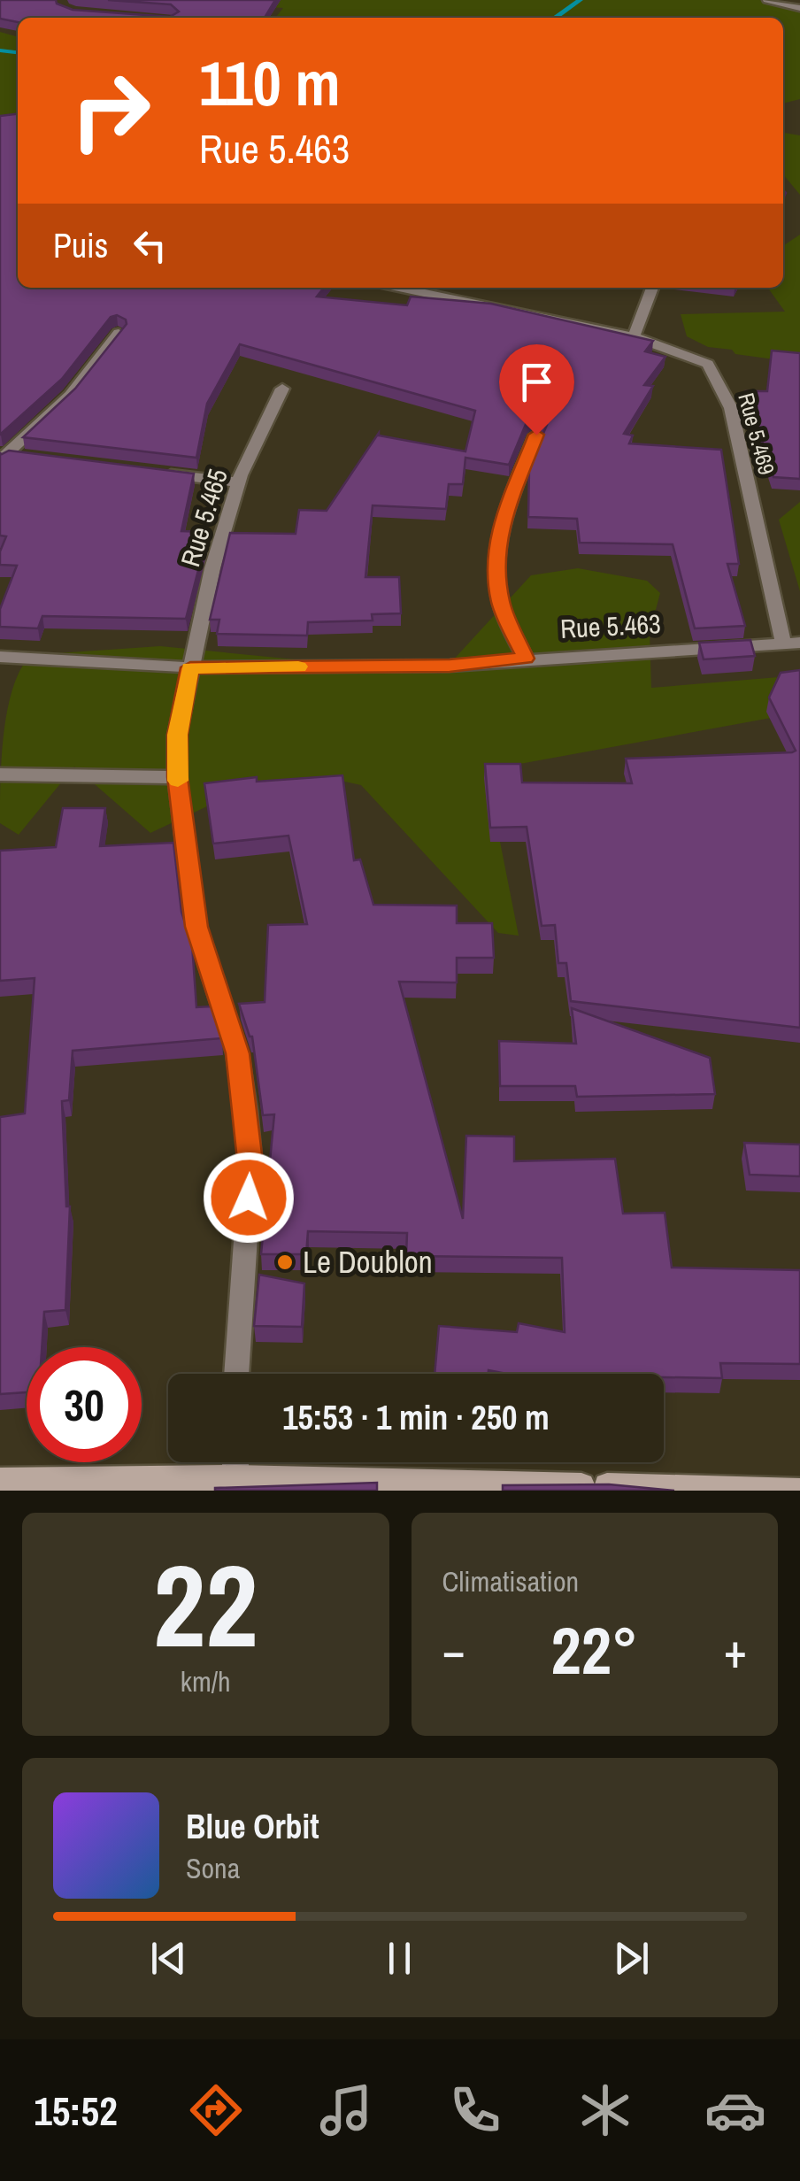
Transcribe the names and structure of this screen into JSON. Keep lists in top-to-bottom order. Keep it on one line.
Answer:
{"streets":{"street":["Rue 5.469","Rue 5.465","Rue 5.463"]},"crossings":[["Rue 5.469","Rue 5.463"],["Rue 5.465","Rue 5.463"]],"places":["Le Doublon"],"page":{"turn":["110 m","Rue 5.463"],"then":"Puis","limit":"30","trip":"15:53 · 1 min · 250 m","tile":[["22","km/h"],"Climatisation"],"heat":["−","22°","+"],"song":["Blue Orbit","Sona"],"tabs":"15:52"}}
